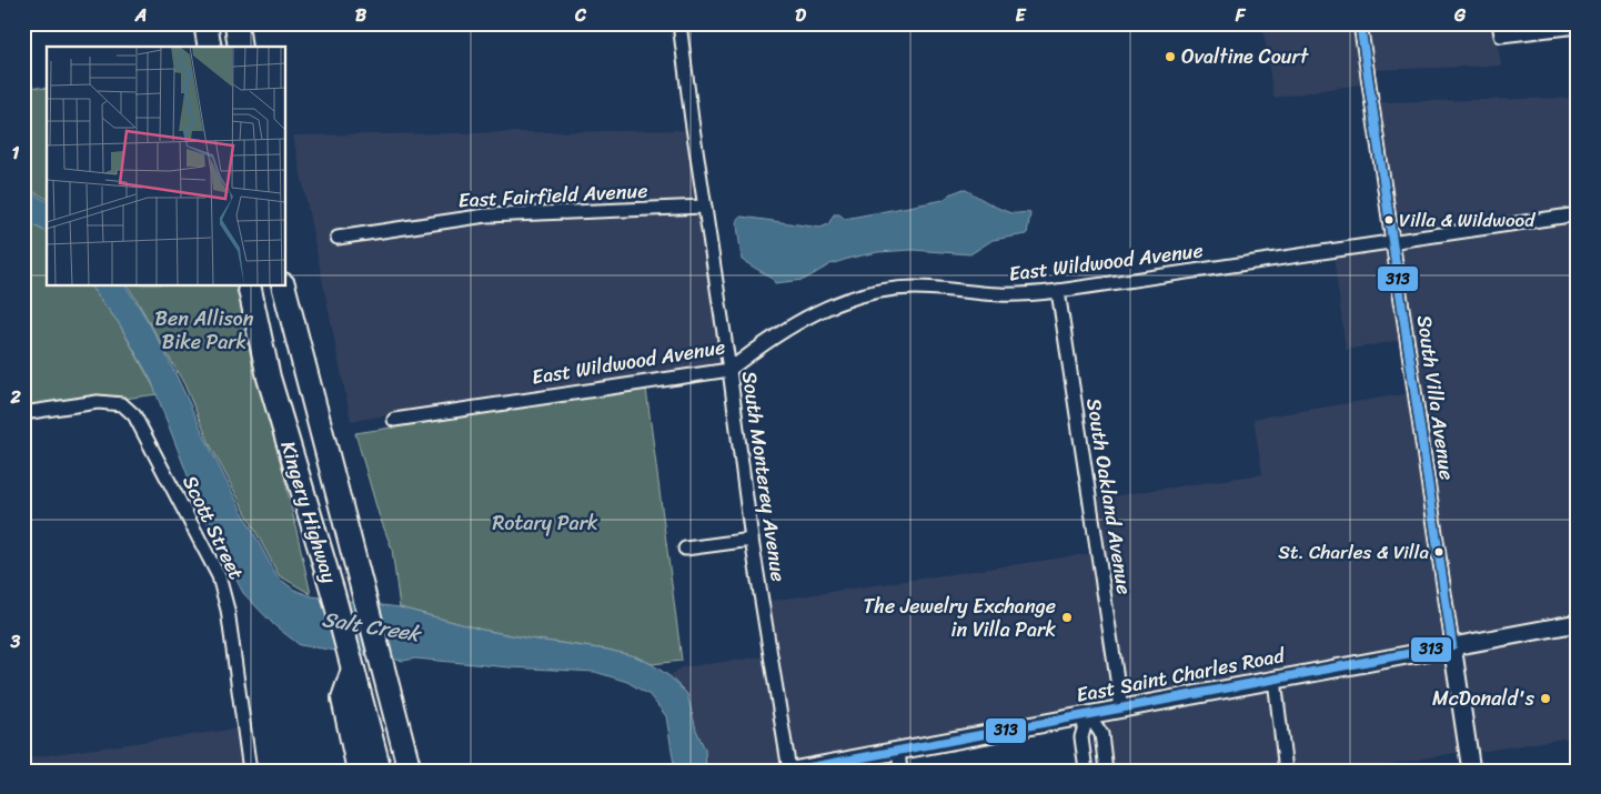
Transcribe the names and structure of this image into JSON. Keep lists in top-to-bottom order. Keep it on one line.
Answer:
{"streets":{"highway":["Kingery Highway"],"main road":["East Saint Charles Road"],"street":["East Fairfield Avenue","East Wildwood Avenue","South Villa Avenue","South Monterey Avenue","South Oakland Avenue","Scott Street"]},"crossings":[["East Fairfield Avenue","South Monterey Avenue"],["East Wildwood Avenue","South Villa Avenue"],["East Wildwood Avenue","South Monterey Avenue"],["East Wildwood Avenue","South Oakland Avenue"],["South Villa Avenue","East Saint Charles Road"],["South Monterey Avenue","East Saint Charles Road"],["South Oakland Avenue","East Saint Charles Road"]],"water":["Salt Creek"],"parks":["Ben Allison Bike Park","Rotary Park"],"places":["Ovaltine Court","Villa & Wildwood","St. Charles & Villa","The Jewelry Exchange in Villa Park","McDonald's"],"lines":["transit line 313"],"grid":{"columns":["A","B","C","D","E","F","G"],"rows":["1","2","3"]}}
